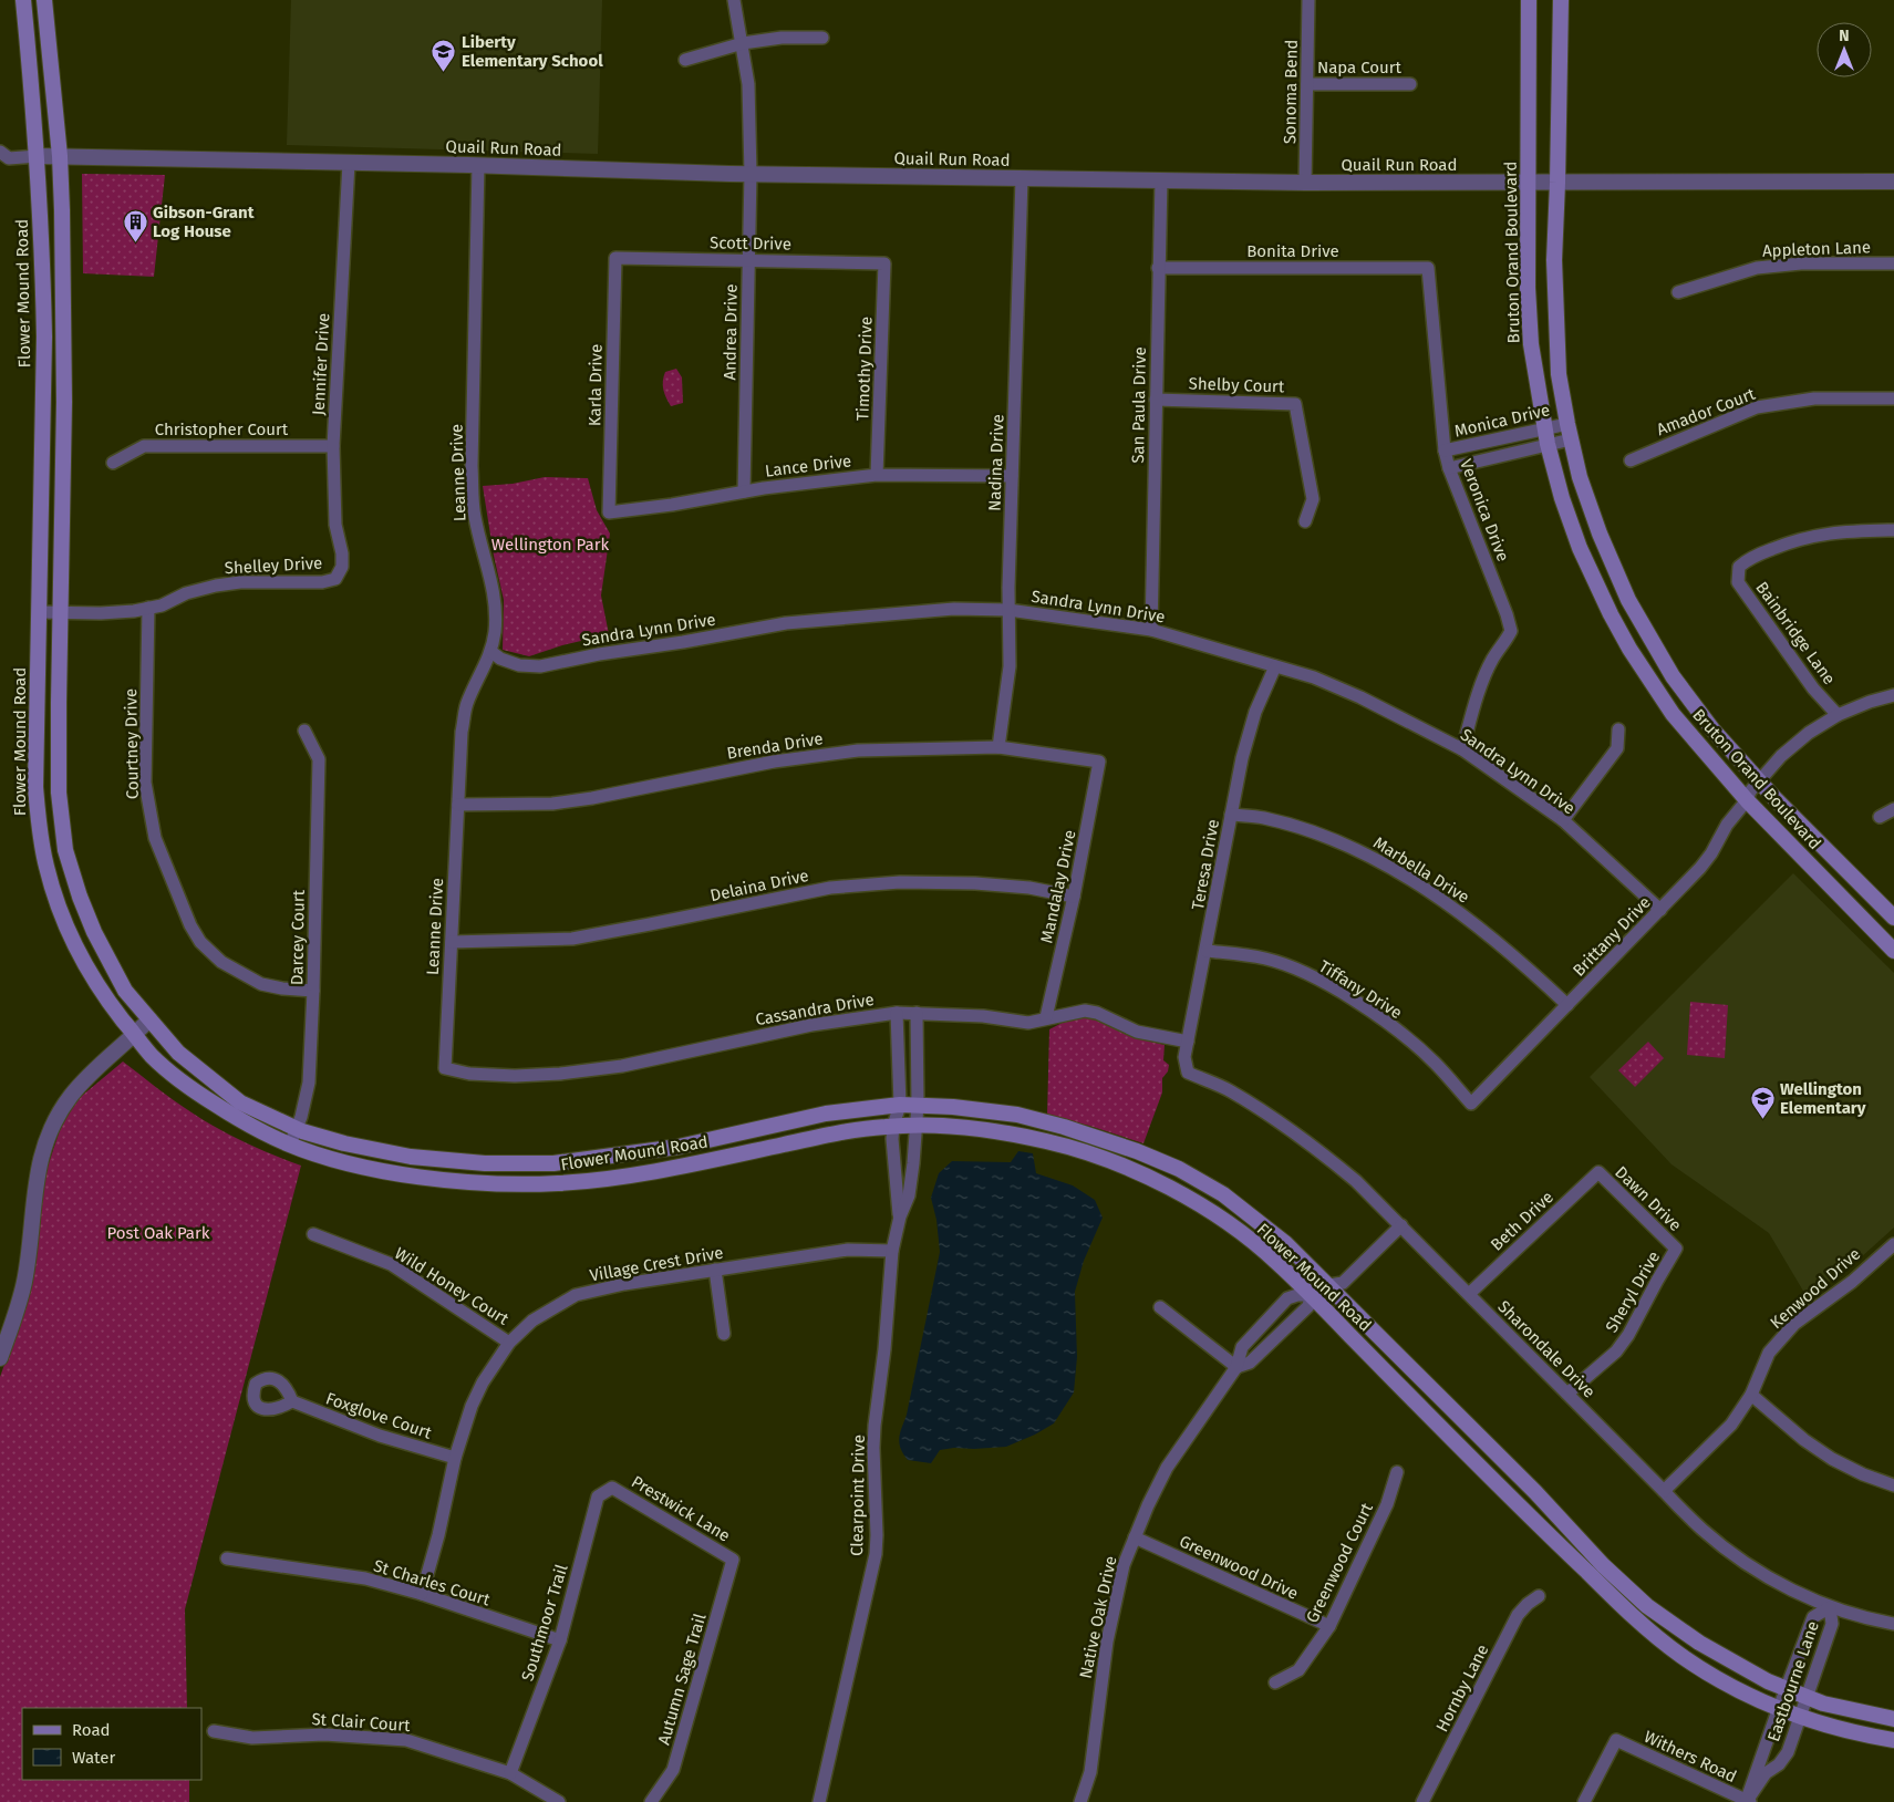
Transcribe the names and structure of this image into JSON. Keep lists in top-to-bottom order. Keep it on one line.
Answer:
{"streets":{"main road":["Bruton Orand Boulevard","Flower Mound Road"],"street":["Napa Court","Sonoma Bend","Quail Run Road","Scott Drive","Appleton Lane","Bonita Drive","Andrea Drive","Jennifer Drive","Timothy Drive","Karla Drive","Shelby Court","San Paula Drive","Amador Court","Monica Drive","Christopher Court","Nadina Drive","Lance Drive","Leanne Drive","Veronica Drive","Shelley Drive","Sandra Lynn Drive","Bainbridge Lane","Courtney Drive","Brenda Drive","Teresa Drive","Marbella Drive","Delaina Drive","Mandalay Drive","Brittany Drive","Darcey Court","Tiffany Drive","Cassandra Drive","Dawn Drive","Beth Drive","Village Crest Drive","Wild Honey Court","Kenwood Drive","Sheryl Drive","Sharondale Drive","Foxglove Court","Clearpoint Drive","Prestwick Lane","Greenwood Court","Greenwood Drive","St Charles Court","Native Oak Drive","Southmoor Trail","Autumn Sage Trail","Eastbourne Lane","Hornby Lane","St Clair Court","Withers Road"]},"crossings":[["Napa Court","Sonoma Bend"],["Sonoma Bend","Quail Run Road"],["Quail Run Road","Bruton Orand Boulevard"],["Quail Run Road","Flower Mound Road"],["Quail Run Road","Andrea Drive"],["Quail Run Road","Jennifer Drive"],["Quail Run Road","San Paula Drive"],["Quail Run Road","Nadina Drive"],["Quail Run Road","Leanne Drive"],["Scott Drive","Andrea Drive"],["Scott Drive","Timothy Drive"],["Scott Drive","Karla Drive"],["Bonita Drive","San Paula Drive"],["Bonita Drive","Veronica Drive"],["Bruton Orand Boulevard","Monica Drive"],["Bruton Orand Boulevard","Brittany Drive"],["Flower Mound Road","Shelley Drive"],["Flower Mound Road","Darcey Court"],["Flower Mound Road","Clearpoint Drive"],["Flower Mound Road","Native Oak Drive"],["Flower Mound Road","Eastbourne Lane"],["Andrea Drive","Lance Drive"],["Jennifer Drive","Christopher Court"],["Jennifer Drive","Shelley Drive"],["Timothy Drive","Lance Drive"],["Karla Drive","Lance Drive"],["Shelby Court","San Paula Drive"],["San Paula Drive","Sandra Lynn Drive"],["Monica Drive","Veronica Drive"],["Nadina Drive","Lance Drive"],["Nadina Drive","Sandra Lynn Drive"],["Nadina Drive","Brenda Drive"],["Leanne Drive","Sandra Lynn Drive"],["Leanne Drive","Brenda Drive"],["Leanne Drive","Delaina Drive"],["Leanne Drive","Cassandra Drive"],["Veronica Drive","Sandra Lynn Drive"],["Shelley Drive","Courtney Drive"],["Sandra Lynn Drive","Teresa Drive"],["Sandra Lynn Drive","Brittany Drive"],["Bainbridge Lane","Brittany Drive"],["Courtney Drive","Darcey Court"],["Brenda Drive","Mandalay Drive"],["Teresa Drive","Marbella Drive"],["Teresa Drive","Tiffany Drive"],["Teresa Drive","Cassandra Drive"],["Teresa Drive","Sharondale Drive"],["Marbella Drive","Brittany Drive"],["Delaina Drive","Mandalay Drive"],["Mandalay Drive","Cassandra Drive"],["Brittany Drive","Tiffany Drive"],["Cassandra Drive","Clearpoint Drive"],["Dawn Drive","Beth Drive"],["Dawn Drive","Sheryl Drive"],["Beth Drive","Sharondale Drive"],["Village Crest Drive","Wild Honey Court"],["Village Crest Drive","Foxglove Court"],["Village Crest Drive","Clearpoint Drive"],["Village Crest Drive","St Charles Court"],["Kenwood Drive","Sharondale Drive"],["Sheryl Drive","Sharondale Drive"],["Sharondale Drive","Native Oak Drive"],["Sharondale Drive","Eastbourne Lane"],["Prestwick Lane","Southmoor Trail"],["Prestwick Lane","Autumn Sage Trail"],["Greenwood Court","Greenwood Drive"],["Greenwood Drive","Native Oak Drive"],["St Charles Court","Southmoor Trail"],["Southmoor Trail","St Clair Court"],["Eastbourne Lane","Withers Road"]],"parks":["Wellington Park","Post Oak Park"],"places":{"school or university":["Liberty Elementary School","Wellington Elementary"],"building":["Gibson-Grant Log House"]},"legend":["Road","Water"],"north":"top"}
